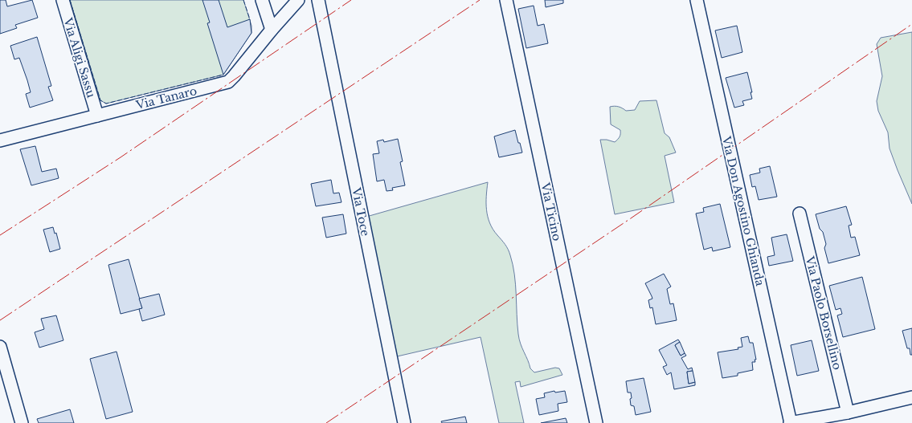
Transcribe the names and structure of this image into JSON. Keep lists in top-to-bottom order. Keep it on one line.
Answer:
{"streets":{"street":["Via Aligi Sassu","Via Tanaro","Via Don Agostino Ghianda","Via Toce","Via Ticino","Via Paolo Borsellino"]},"crossings":[["Via Aligi Sassu","Via Tanaro"]]}
